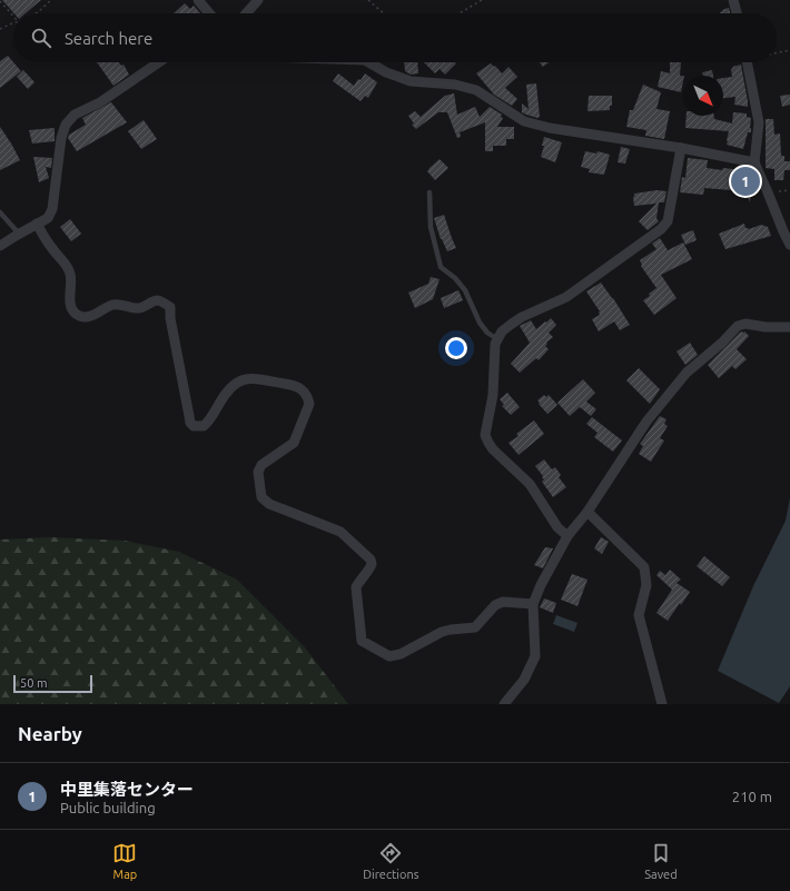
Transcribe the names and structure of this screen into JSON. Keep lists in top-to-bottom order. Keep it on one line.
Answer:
{"scale_bar":"50 m","north":"bottom right","page":{"search":"Search here","pins":"1","scale":"50 m","heading":"Nearby","list":[{"mark":"1","name":"中里集落センター","note":"Public building","value":"210 m"}],"nav":["Map","Directions","Saved"]}}
